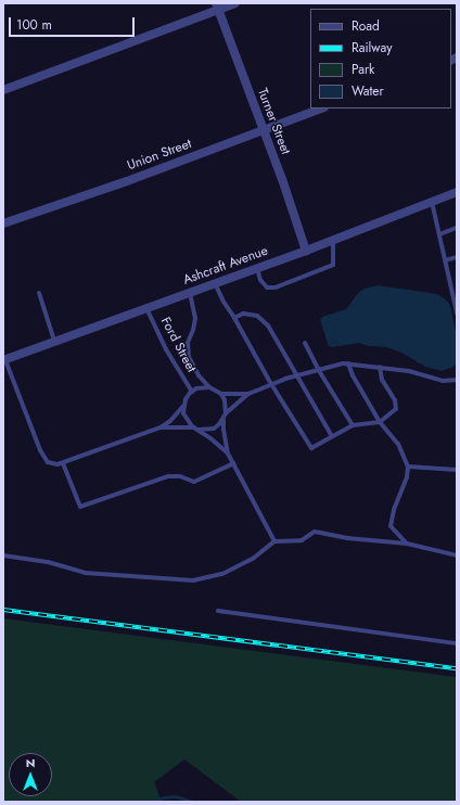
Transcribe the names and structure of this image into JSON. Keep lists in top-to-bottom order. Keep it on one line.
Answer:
{"streets":{"street":["Turner Street","Union Street","Ashcraft Avenue"],"lane":["Ford Street"]},"crossings":[["Turner Street","Union Street"],["Turner Street","Ashcraft Avenue"],["Ashcraft Avenue","Ford Street"]],"legend":["Road","Railway","Park","Water"],"scale_bar":"100 m","north":"top"}
